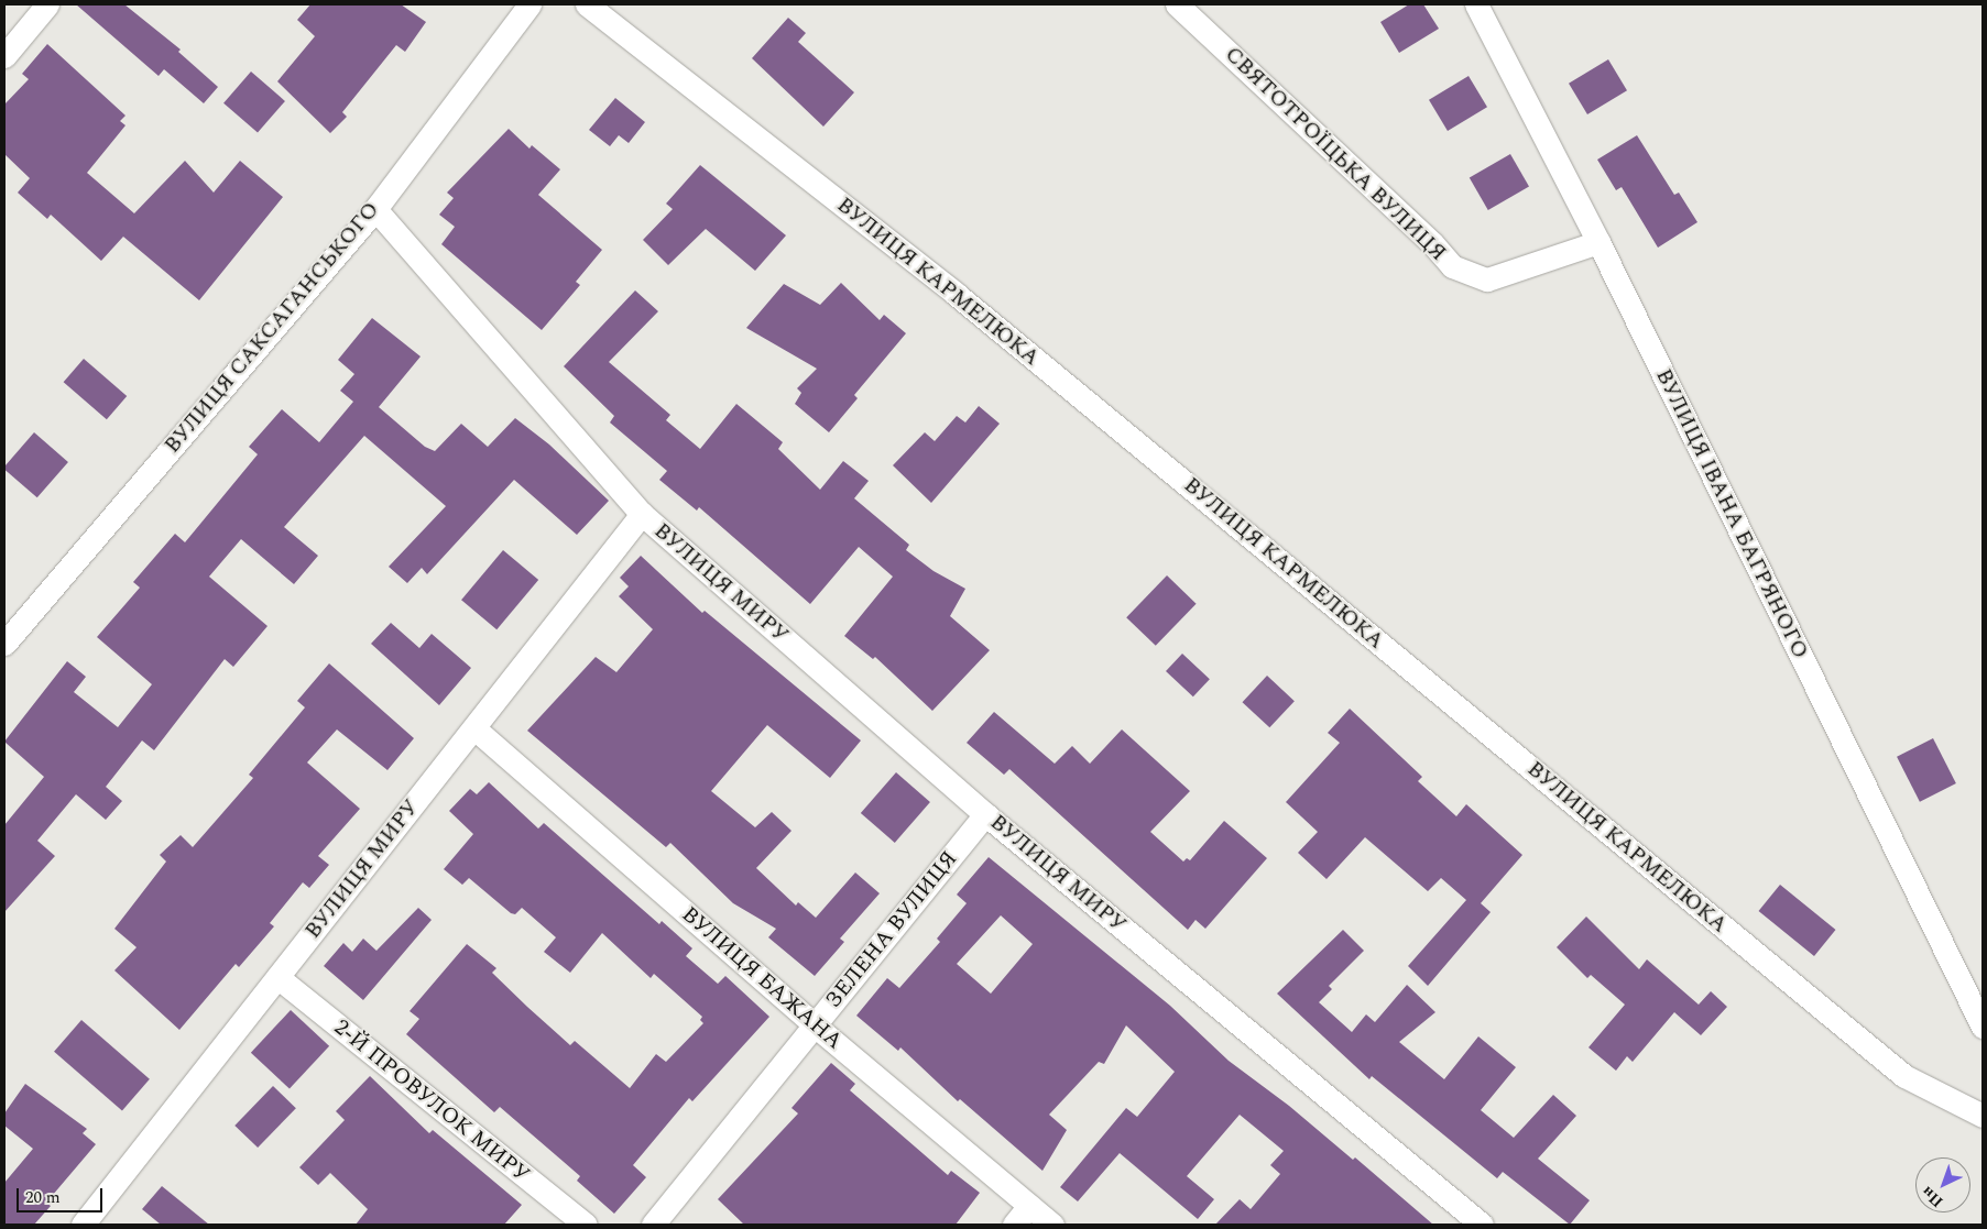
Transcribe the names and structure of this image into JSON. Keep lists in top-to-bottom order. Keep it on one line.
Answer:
{"streets":{"street":["СВЯТОТРОЇЦЬКА ВУЛИЦЯ","ВУЛИЦЯ КАРМЕЛЮКА","ВУЛИЦЯ САКСАГАНСЬКОГО","ВУЛИЦЯ ІВАНА БАГРЯНОГО","ВУЛИЦЯ МИРУ","ЗЕЛЕНА ВУЛИЦЯ","ВУЛИЦЯ БАЖАНА","2-Й ПРОВУЛОК МИРУ"]},"crossings":[["СВЯТОТРОЇЦЬКА ВУЛИЦЯ","ВУЛИЦЯ ІВАНА БАГРЯНОГО"],["ВУЛИЦЯ САКСАГАНСЬКОГО","ВУЛИЦЯ МИРУ"],["ВУЛИЦЯ МИРУ","ЗЕЛЕНА ВУЛИЦЯ"],["ВУЛИЦЯ МИРУ","ВУЛИЦЯ БАЖАНА"],["ВУЛИЦЯ МИРУ","2-Й ПРОВУЛОК МИРУ"],["ЗЕЛЕНА ВУЛИЦЯ","ВУЛИЦЯ БАЖАНА"]],"scale_bar":"20 m","north":"bottom left"}
